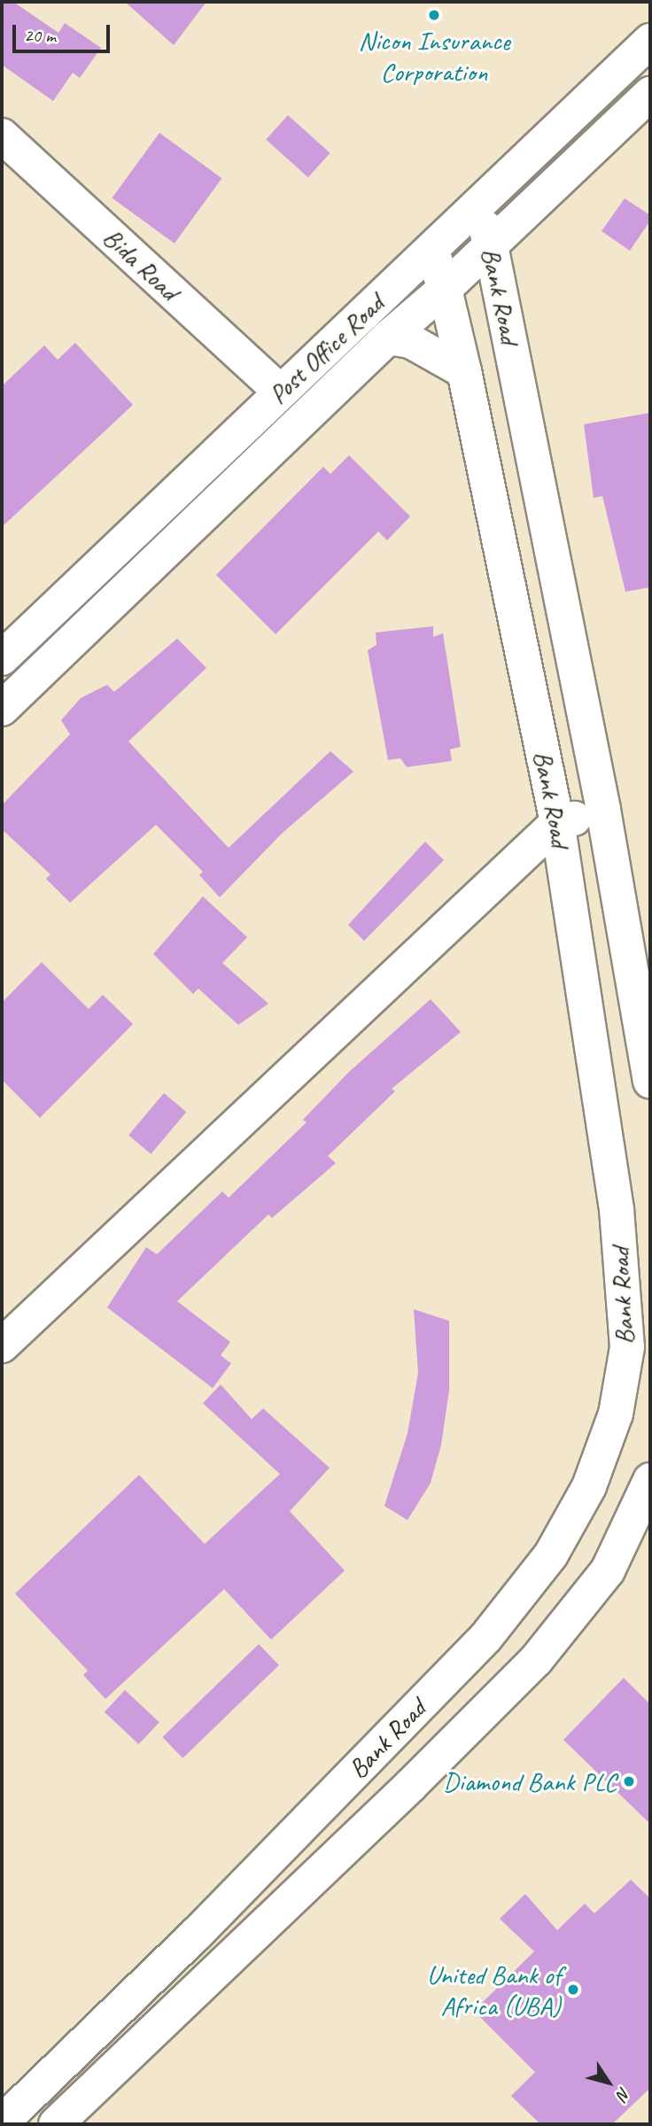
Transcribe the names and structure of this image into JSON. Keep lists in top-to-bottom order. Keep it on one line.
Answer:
{"streets":{"street":["Bida Road","Bank Road","Post Office Road"]},"crossings":[["Bida Road","Post Office Road"],["Bank Road","Post Office Road"]],"places":["Nicon Insurance Corporation","Diamond Bank PLC","United Bank of Africa (UBA)"],"scale_bar":"20 m","north":"bottom right"}
